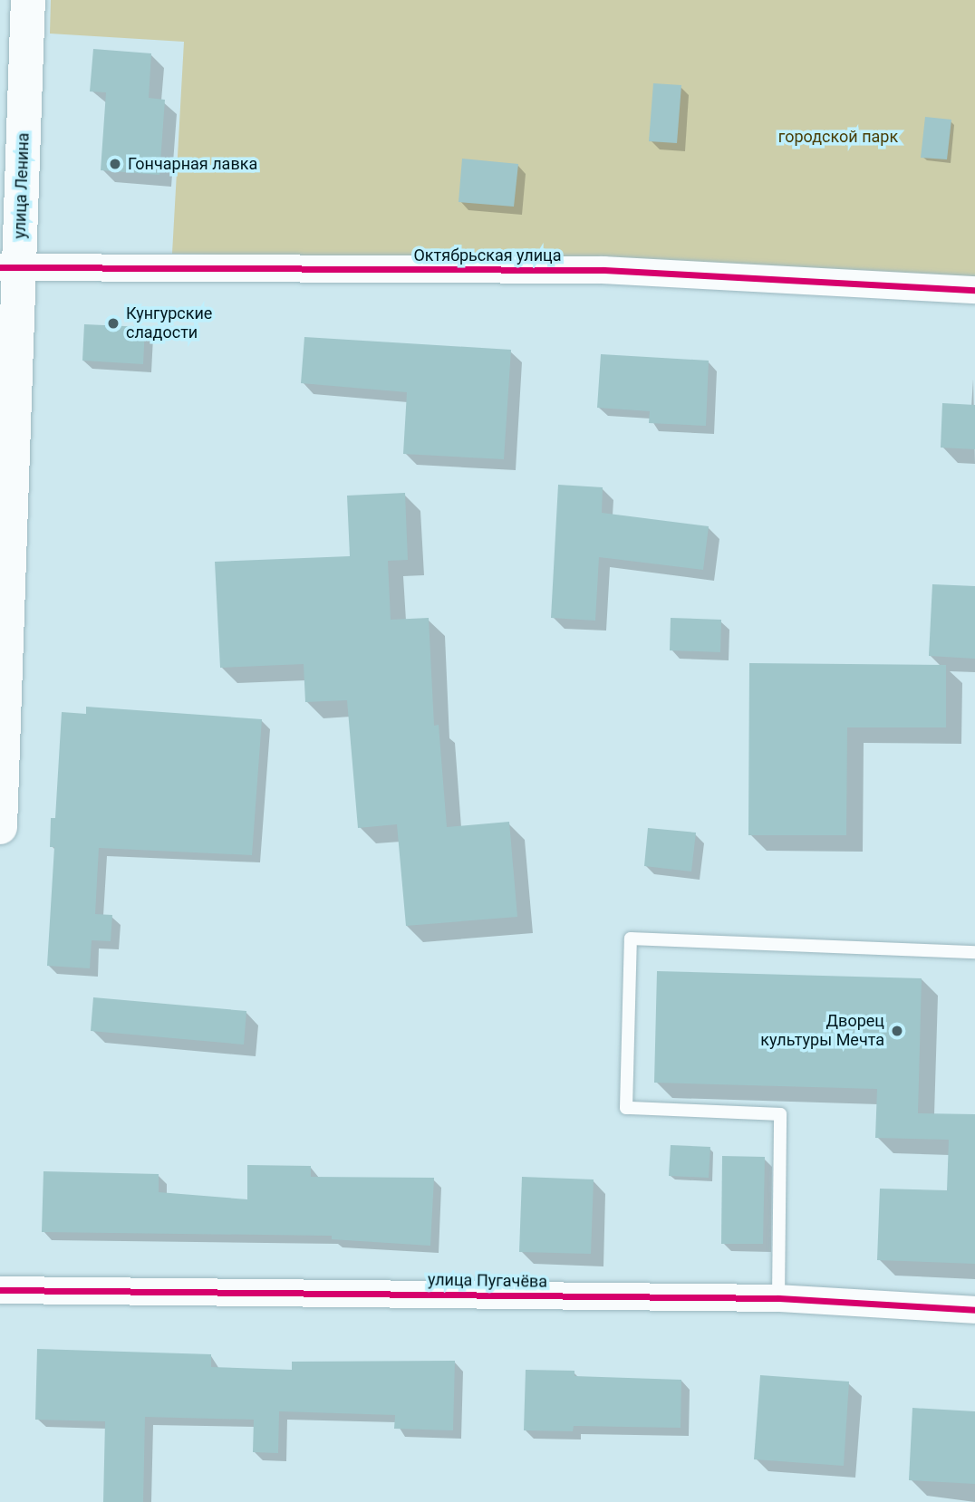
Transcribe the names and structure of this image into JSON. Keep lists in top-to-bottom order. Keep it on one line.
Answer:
{"streets":{"main road":["улица Ленина"],"street":["Октябрьская улица","улица Пугачёва"]},"crossings":[["улица Ленина","Октябрьская улица"]],"parks":["городской парк"],"places":["Гончарная лавка","Кунгурские сладости","Дворец культуры Мечта"]}
